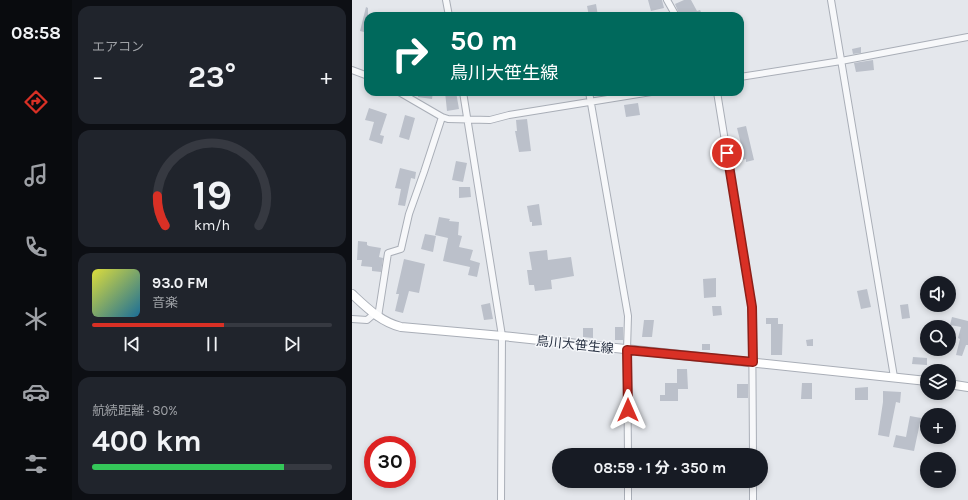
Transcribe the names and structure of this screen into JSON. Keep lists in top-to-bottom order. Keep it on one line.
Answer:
{"streets":{"street":["鳥川大笹生線"]},"page":{"tabs":"08:58","tile":["エアコン",["航続距離 · 80%","400 km"]],"turn":["50 m","鳥川大笹生線"],"heat":["−","23°","+"],"song":["93.0 FM","音楽"],"map_buttons":["+","−"],"limit":"30","trip":"08:59 · 1 分 · 350 m","gauge":["19","km/h"]}}
